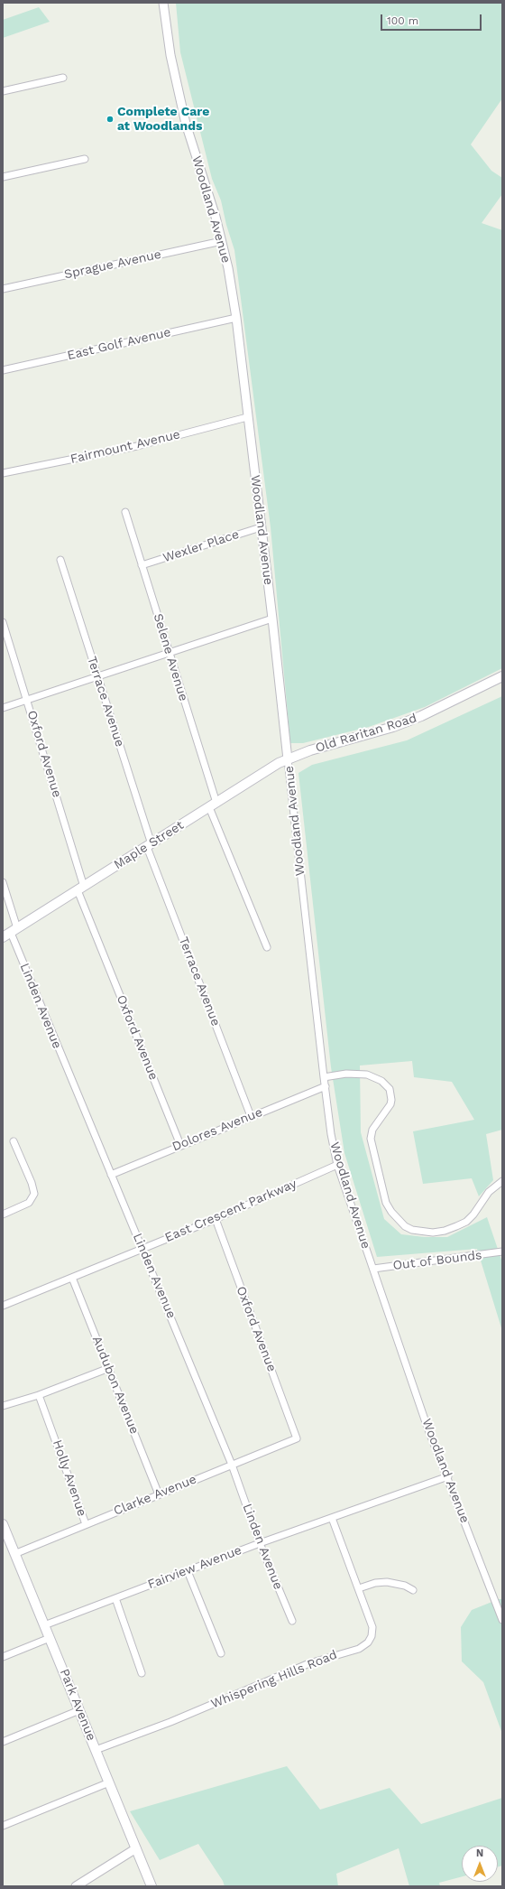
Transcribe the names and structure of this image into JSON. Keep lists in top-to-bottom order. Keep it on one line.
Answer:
{"streets":{"main road":["Old Raritan Road","Maple Street","Park Avenue"],"street":["Woodland Avenue","Sprague Avenue","East Golf Avenue","Fairmount Avenue","Wexler Place","Selene Avenue","Terrace Avenue","Oxford Avenue","Linden Avenue","Dolores Avenue","East Crescent Parkway","Out of Bounds","Audubon Avenue","Holly Avenue","Clarke Avenue","Fairview Avenue","Whispering Hills Road"]},"crossings":[["Woodland Avenue","Sprague Avenue"],["Woodland Avenue","East Golf Avenue"],["Woodland Avenue","Fairmount Avenue"],["Woodland Avenue","Wexler Place"],["Woodland Avenue","Old Raritan Road"],["Woodland Avenue","Maple Street"],["Woodland Avenue","Dolores Avenue"],["Woodland Avenue","East Crescent Parkway"],["Woodland Avenue","Out of Bounds"],["Woodland Avenue","Fairview Avenue"],["Wexler Place","Selene Avenue"],["Selene Avenue","Maple Street"],["Terrace Avenue","Maple Street"],["Terrace Avenue","Dolores Avenue"],["Old Raritan Road","Maple Street"],["Oxford Avenue","Maple Street"],["Oxford Avenue","Dolores Avenue"],["Oxford Avenue","East Crescent Parkway"],["Oxford Avenue","Clarke Avenue"],["Maple Street","Linden Avenue"],["Linden Avenue","Dolores Avenue"],["Linden Avenue","East Crescent Parkway"],["Linden Avenue","Clarke Avenue"],["Linden Avenue","Fairview Avenue"],["East Crescent Parkway","Audubon Avenue"],["Audubon Avenue","Clarke Avenue"],["Holly Avenue","Clarke Avenue"],["Clarke Avenue","Park Avenue"],["Fairview Avenue","Whispering Hills Road"],["Fairview Avenue","Park Avenue"],["Whispering Hills Road","Park Avenue"]],"places":["Complete Care at Woodlands"],"scale_bar":"100 m","north":"top"}
